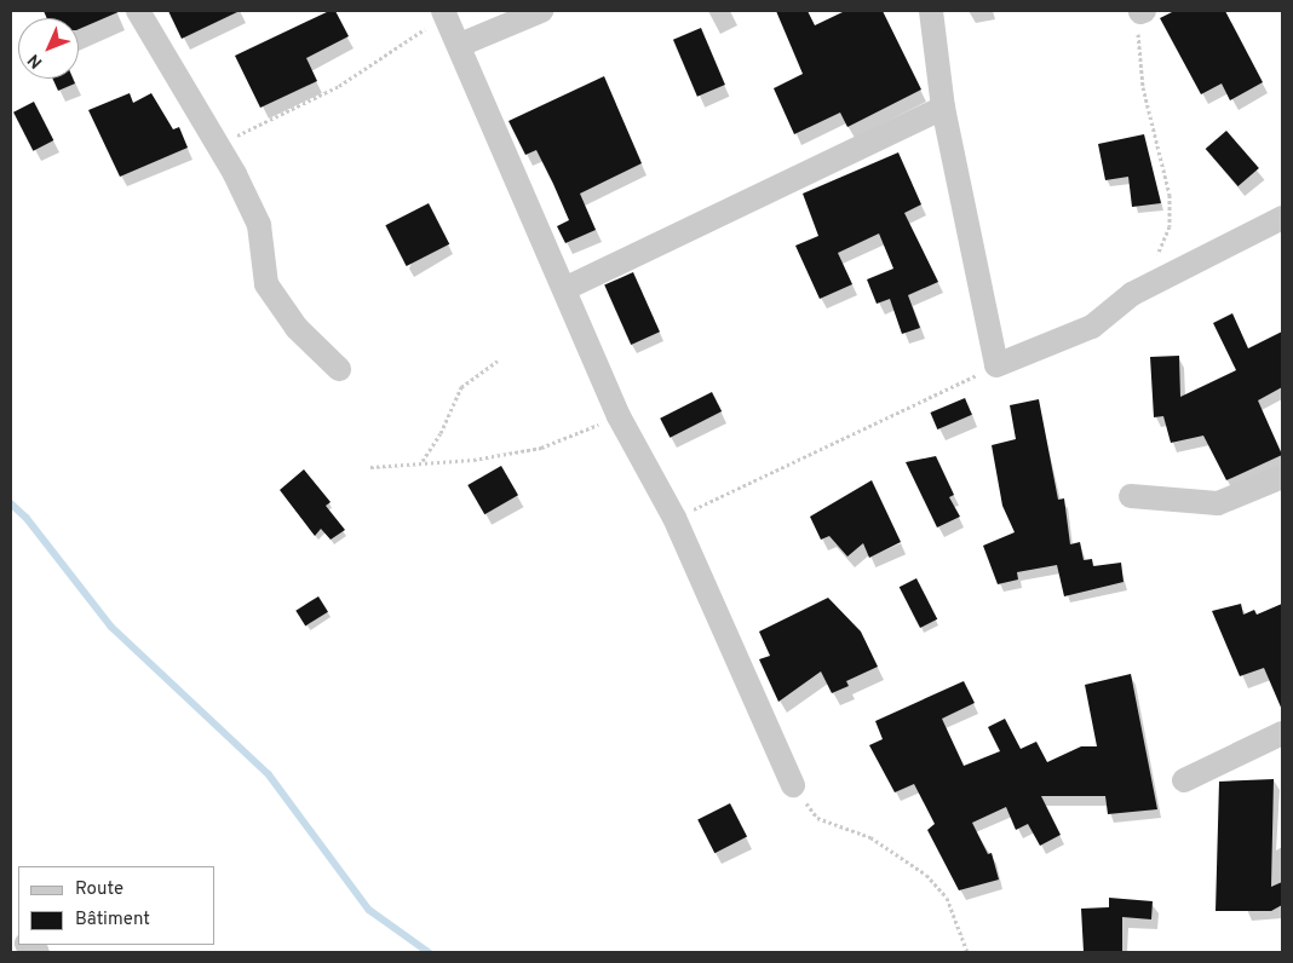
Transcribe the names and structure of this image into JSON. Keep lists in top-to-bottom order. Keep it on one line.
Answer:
{"legend":["Route","Bâtiment"],"north":"bottom left"}
